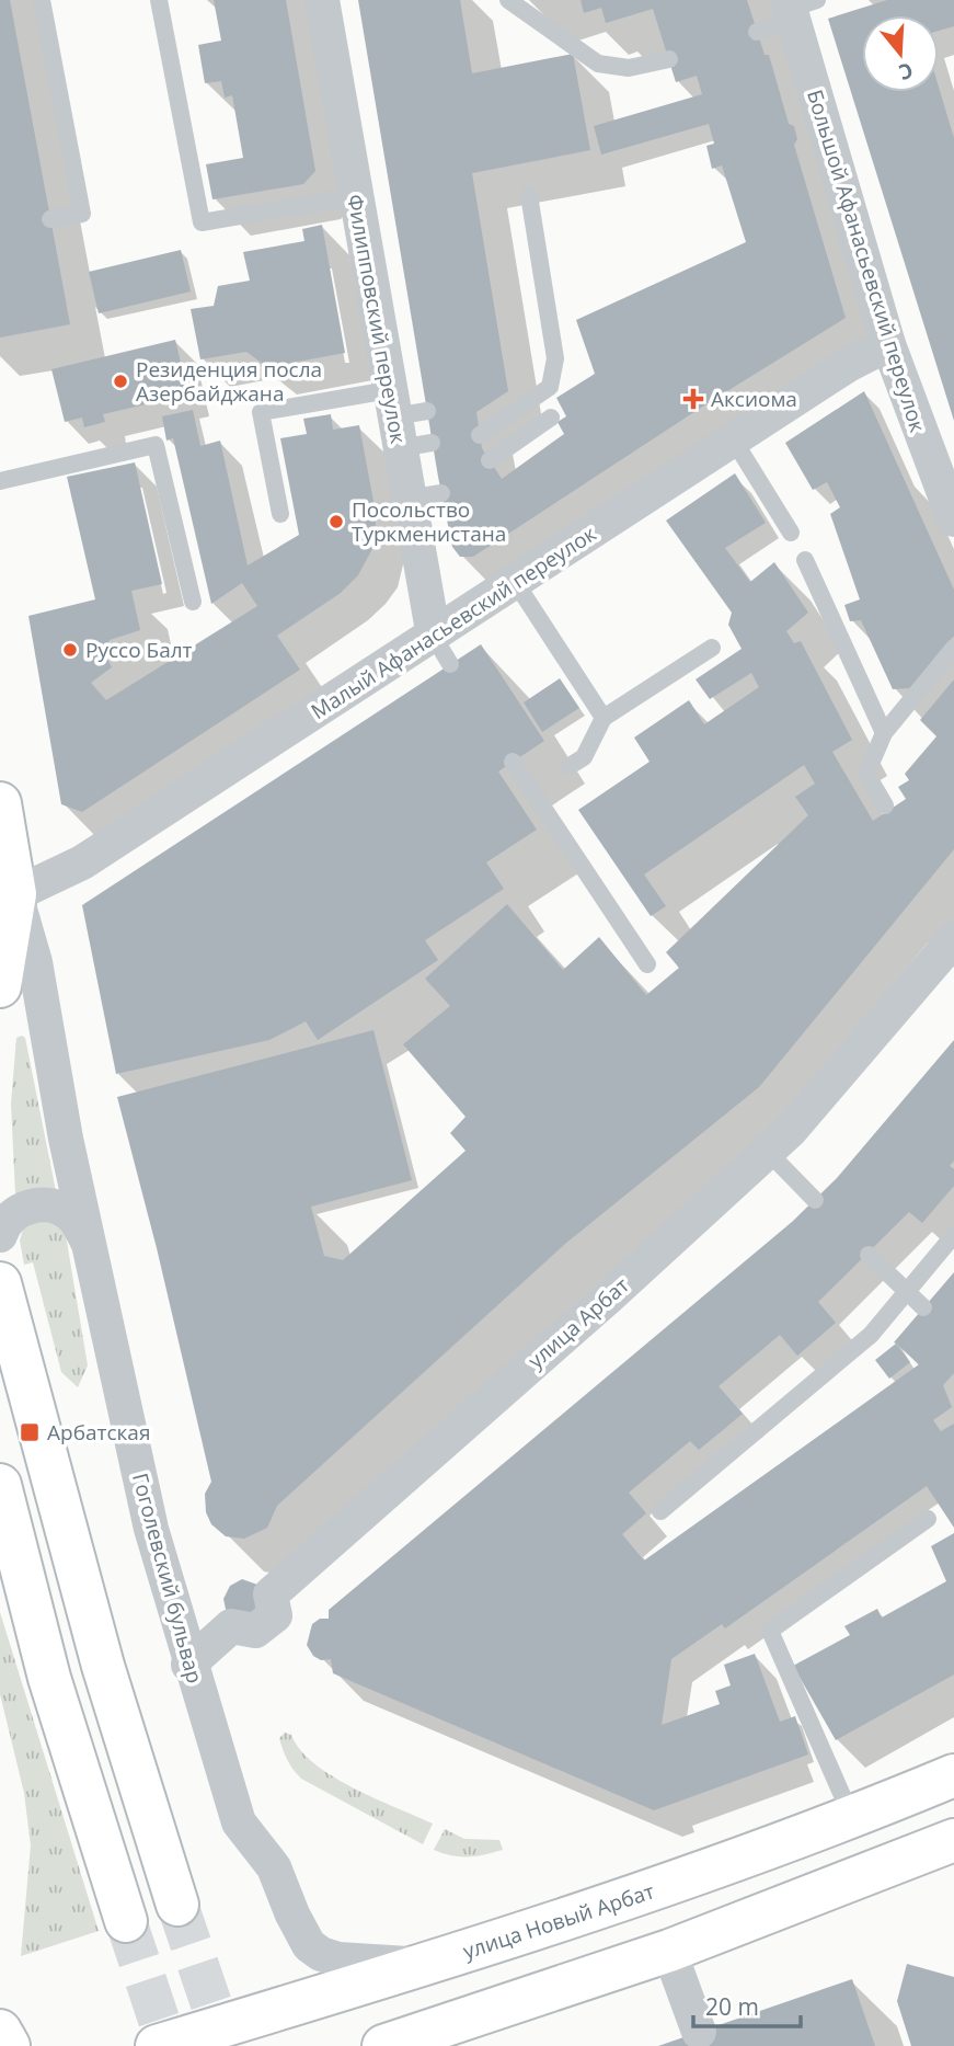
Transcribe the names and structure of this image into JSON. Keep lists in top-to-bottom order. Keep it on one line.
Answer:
{"streets":{"main road":["Гоголевский бульвар","улица Новый Арбат"],"street":["Большой Афанасьевский переулок","Филипповский переулок","Малый Афанасьевский переулок","улица Арбат"]},"crossings":[["Большой Афанасьевский переулок","Малый Афанасьевский переулок"],["Филипповский переулок","Малый Афанасьевский переулок"],["Малый Афанасьевский переулок","Гоголевский бульвар"],["улица Арбат","Гоголевский бульвар"],["Гоголевский бульвар","улица Новый Арбат"]],"places":{"other":["Резиденция посла Азербайджана","Посольство Туркменистана","Руссо Балт"],"health":["Аксиома"],"transit":["Арбатская"]},"scale_bar":"20 m","north":"bottom"}
